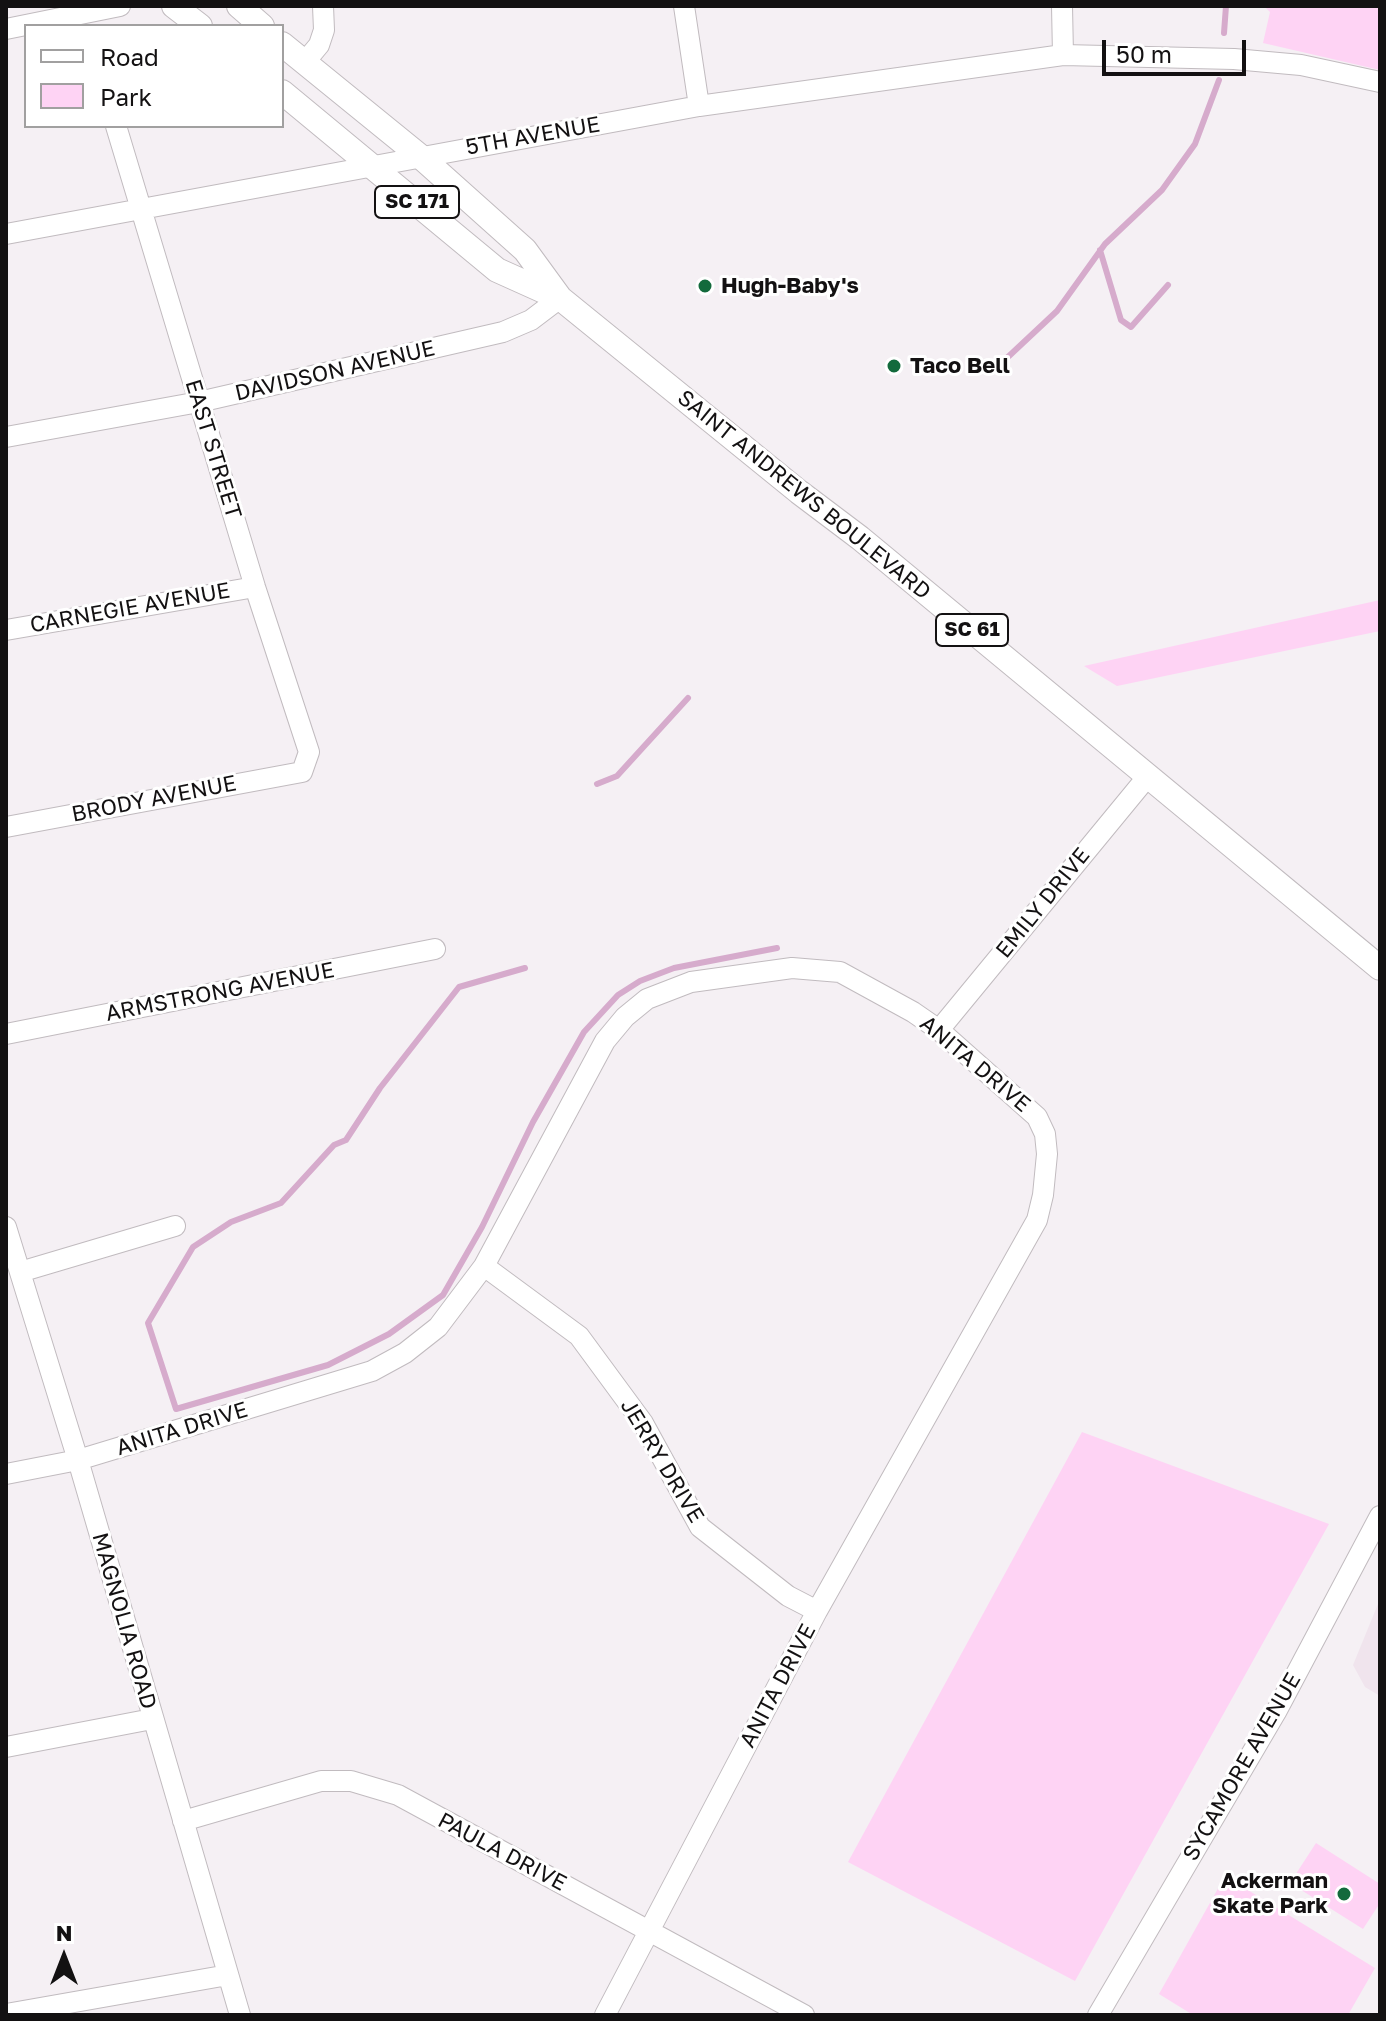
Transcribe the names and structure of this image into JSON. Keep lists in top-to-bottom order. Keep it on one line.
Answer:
{"streets":{"main road":["SC 171","SAINT ANDREWS BOULEVARD","SC 61"],"street":["5TH AVENUE","DAVIDSON AVENUE","EAST STREET","CARNEGIE AVENUE","BRODY AVENUE","EMILY DRIVE","ARMSTRONG AVENUE","ANITA DRIVE","JERRY DRIVE","MAGNOLIA ROAD","SYCAMORE AVENUE","PAULA DRIVE"]},"crossings":[["5TH AVENUE","EAST STREET"],["5TH AVENUE","SAINT ANDREWS BOULEVARD"],["DAVIDSON AVENUE","EAST STREET"],["DAVIDSON AVENUE","SAINT ANDREWS BOULEVARD"],["EAST STREET","CARNEGIE AVENUE"],["EAST STREET","BRODY AVENUE"],["SAINT ANDREWS BOULEVARD","EMILY DRIVE"],["EMILY DRIVE","ANITA DRIVE"],["ANITA DRIVE","JERRY DRIVE"],["ANITA DRIVE","MAGNOLIA ROAD"],["ANITA DRIVE","PAULA DRIVE"],["MAGNOLIA ROAD","PAULA DRIVE"]],"places":["Hugh-Baby's","Taco Bell","Ackerman Skate Park"],"legend":["Road","Park"],"scale_bar":"50 m","north":"top"}
